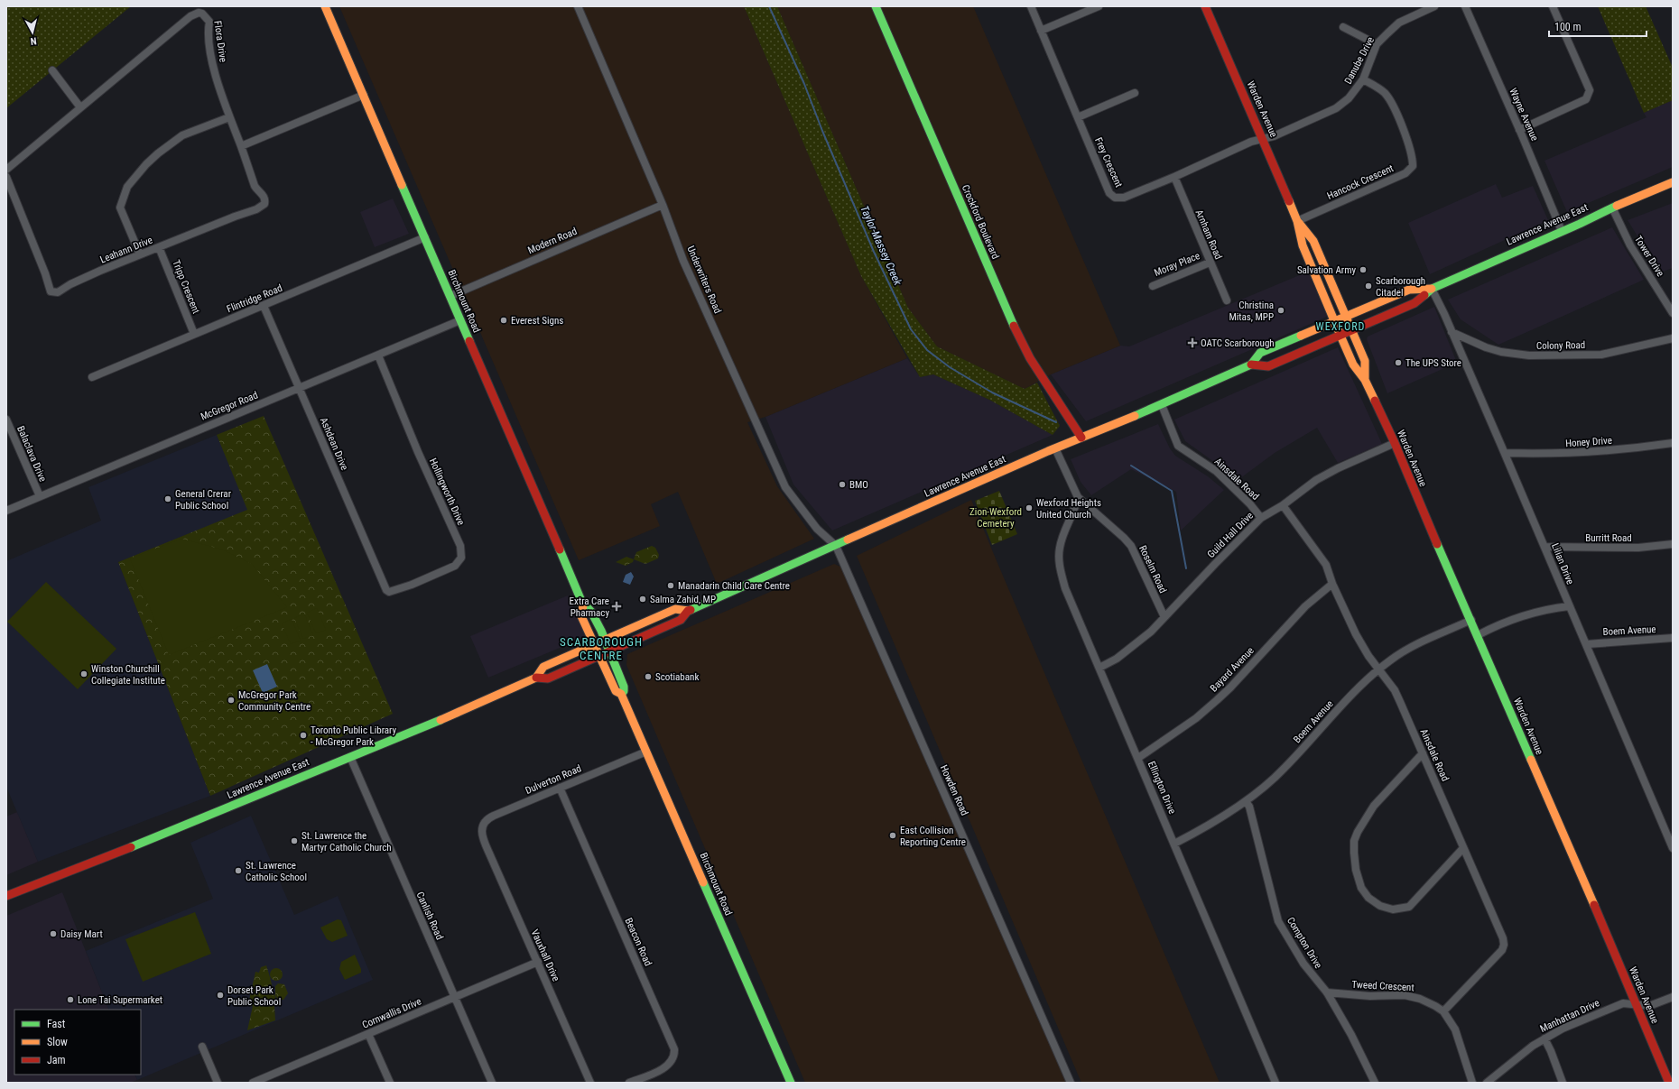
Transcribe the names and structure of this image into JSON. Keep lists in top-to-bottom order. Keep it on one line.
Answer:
{"streets":{"main road":["Warden Avenue","Crockford Boulevard","Lawrence Avenue East","Birchmount Road"],"street":["Flora Drive","Danube Drive","Wayne Avenue","Frey Crescent","Hancock Crescent","Arnham Road","Modern Road","Leahann Drive","Tower Drive","Moray Place","Underwriters Road","Tripp Crescent","Flintridge Road","Colony Road","McGregor Road","Honey Drive","Ashdean Drive","Balaclava Drive","Ainsdale Road","Hollingworth Drive","Guild Hall Drive","Burritt Road","Lilian Drive","Roselm Road","Boem Avenue","Bayard Avenue","Dulverton Road","Ellington Drive","Howden Road","Canlish Road","Beacon Road","Compton Drive","Vauxhall Drive","Tweed Crescent","Cornwallis Drive","Manhattan Drive"]},"crossings":[["Flora Drive","Leahann Drive"],["Danube Drive","Warden Avenue"],["Danube Drive","Frey Crescent"],["Danube Drive","Hancock Crescent"],["Warden Avenue","Frey Crescent"],["Warden Avenue","Hancock Crescent"],["Warden Avenue","Lawrence Avenue East"],["Warden Avenue","Guild Hall Drive"],["Warden Avenue","Boem Avenue"],["Warden Avenue","Manhattan Drive"],["Wayne Avenue","Lawrence Avenue East"],["Frey Crescent","Arnham Road"],["Crockford Boulevard","Lawrence Avenue East"],["Lawrence Avenue East","Tower Drive"],["Lawrence Avenue East","Underwriters Road"],["Lawrence Avenue East","Birchmount Road"],["Lawrence Avenue East","Ainsdale Road"],["Lawrence Avenue East","Lilian Drive"],["Lawrence Avenue East","Roselm Road"],["Lawrence Avenue East","Howden Road"],["Lawrence Avenue East","Canlish Road"],["Arnham Road","Moray Place"],["Modern Road","Underwriters Road"],["Modern Road","Birchmount Road"],["Leahann Drive","Tripp Crescent"],["Underwriters Road","Howden Road"],["Tripp Crescent","Flintridge Road"],["Flintridge Road","Birchmount Road"],["Flintridge Road","Ashdean Drive"],["Birchmount Road","McGregor Road"],["Birchmount Road","Dulverton Road"],["Colony Road","Lilian Drive"],["McGregor Road","Ashdean Drive"],["McGregor Road","Balaclava Drive"],["McGregor Road","Hollingworth Drive"],["Honey Drive","Lilian Drive"],["Ashdean Drive","Hollingworth Drive"],["Ainsdale Road","Guild Hall Drive"],["Ainsdale Road","Boem Avenue"],["Ainsdale Road","Bayard Avenue"],["Ainsdale Road","Tweed Crescent"],["Guild Hall Drive","Roselm Road"],["Guild Hall Drive","Ellington Drive"],["Burritt Road","Lilian Drive"],["Lilian Drive","Boem Avenue"],["Roselm Road","Ellington Drive"],["Boem Avenue","Ellington Drive"],["Boem Avenue","Compton Drive"],["Bayard Avenue","Ellington Drive"],["Dulverton Road","Beacon Road"],["Dulverton Road","Vauxhall Drive"],["Canlish Road","Cornwallis Drive"],["Compton Drive","Tweed Crescent"],["Vauxhall Drive","Cornwallis Drive"]],"districts":["WEXFORD","SCARBOROUGH CENTRE"],"water":["Taylor-Massey Creek"],"parks":["Zion-Wexford Cemetery"],"places":{"other":["Salvation Army","Scarborough Citadel","Christina Mitas, MPP","Everest Signs","The UPS Store","BMO","General Crerar Public School","Wexford Heights United Church","Manadarin Child Care Centre","Salma Zahid, MP","Winston Churchill Collegiate Institute","Scotiabank","McGregor Park Community Centre","Toronto Public Library - McGregor Park","East Collision Reporting Centre","St. Lawrence the Martyr Catholic Church","St. Lawrence Catholic School","Daisy Mart","Dorset Park Public School","Lone Tai Supermarket"],"health":["OATC Scarborough","Extra Care Pharmacy"]},"legend":["Fast","Slow","Jam"],"scale_bar":"100 m","north":"bottom"}
